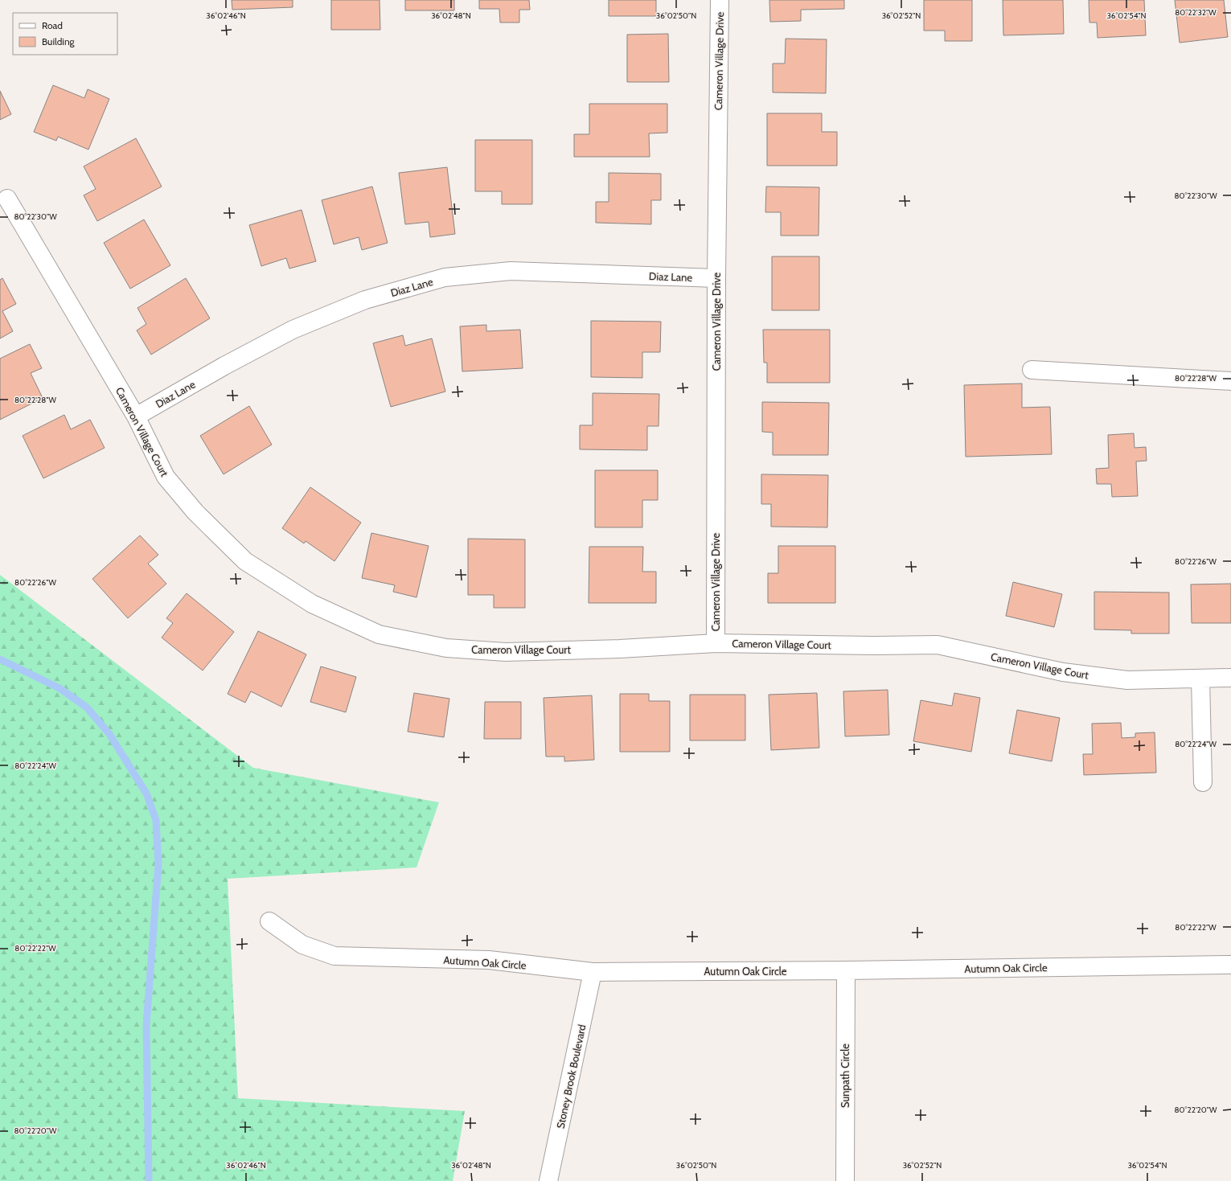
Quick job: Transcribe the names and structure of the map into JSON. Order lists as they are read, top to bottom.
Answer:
{
  "streets": {
    "street": [
      "Cameron Village Drive",
      "Diaz Lane",
      "Cameron Village Court",
      "Autumn Oak Circle",
      "Sunpath Circle",
      "Stoney Brook Boulevard"
    ]
  },
  "crossings": [
    ["Cameron Village Drive", "Diaz Lane"],
    ["Cameron Village Drive", "Cameron Village Court"],
    ["Diaz Lane", "Cameron Village Court"],
    ["Autumn Oak Circle", "Sunpath Circle"],
    ["Autumn Oak Circle", "Stoney Brook Boulevard"]
  ],
  "legend": ["Road", "Building"],
  "coordinates": [
    "80°22'32\"W",
    "36°02'46\"N",
    "36°02'48\"N",
    "36°02'50\"N",
    "36°02'52\"N",
    "36°02'54\"N",
    "80°22'30\"W",
    "80°22'28\"W",
    "80°22'26\"W",
    "80°22'24\"W",
    "80°22'22\"W",
    "80°22'20\"W"
  ]
}
